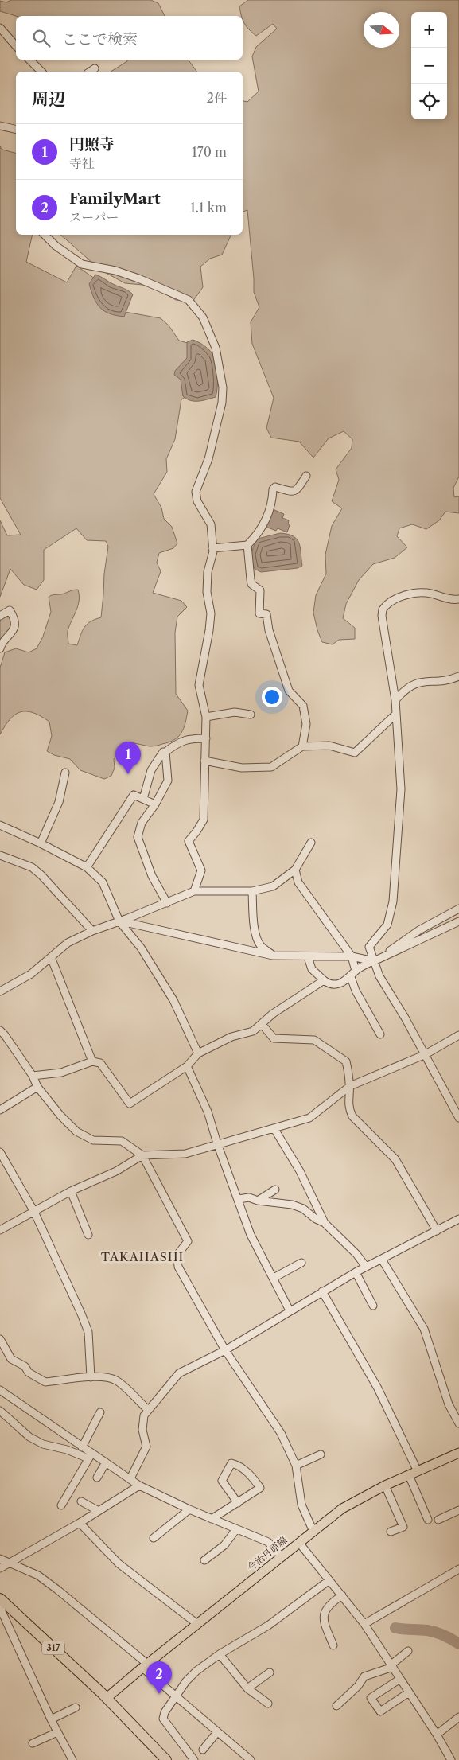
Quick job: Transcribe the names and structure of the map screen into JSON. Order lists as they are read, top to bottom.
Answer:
{
  "streets": {
    "highway": ["317"],
    "main road": ["今治丹原線"]
  },
  "crossings": [
    ["今治丹原線", "317"]
  ],
  "districts": ["TAKAHASHI"],
  "north": "right",
  "page": {
    "map_buttons": ["+", "−"],
    "search": "ここで検索",
    "heading": ["周辺", "2件"],
    "list": [
      {
        "mark": "1",
        "name": "円照寺",
        "note": "寺社",
        "value": "170 m"
      },
      {
        "mark": "2",
        "name": "FamilyMart",
        "note": "スーパー",
        "value": "1.1 km"
      }
    ],
    "pins": ["1", "2"]
  }
}
